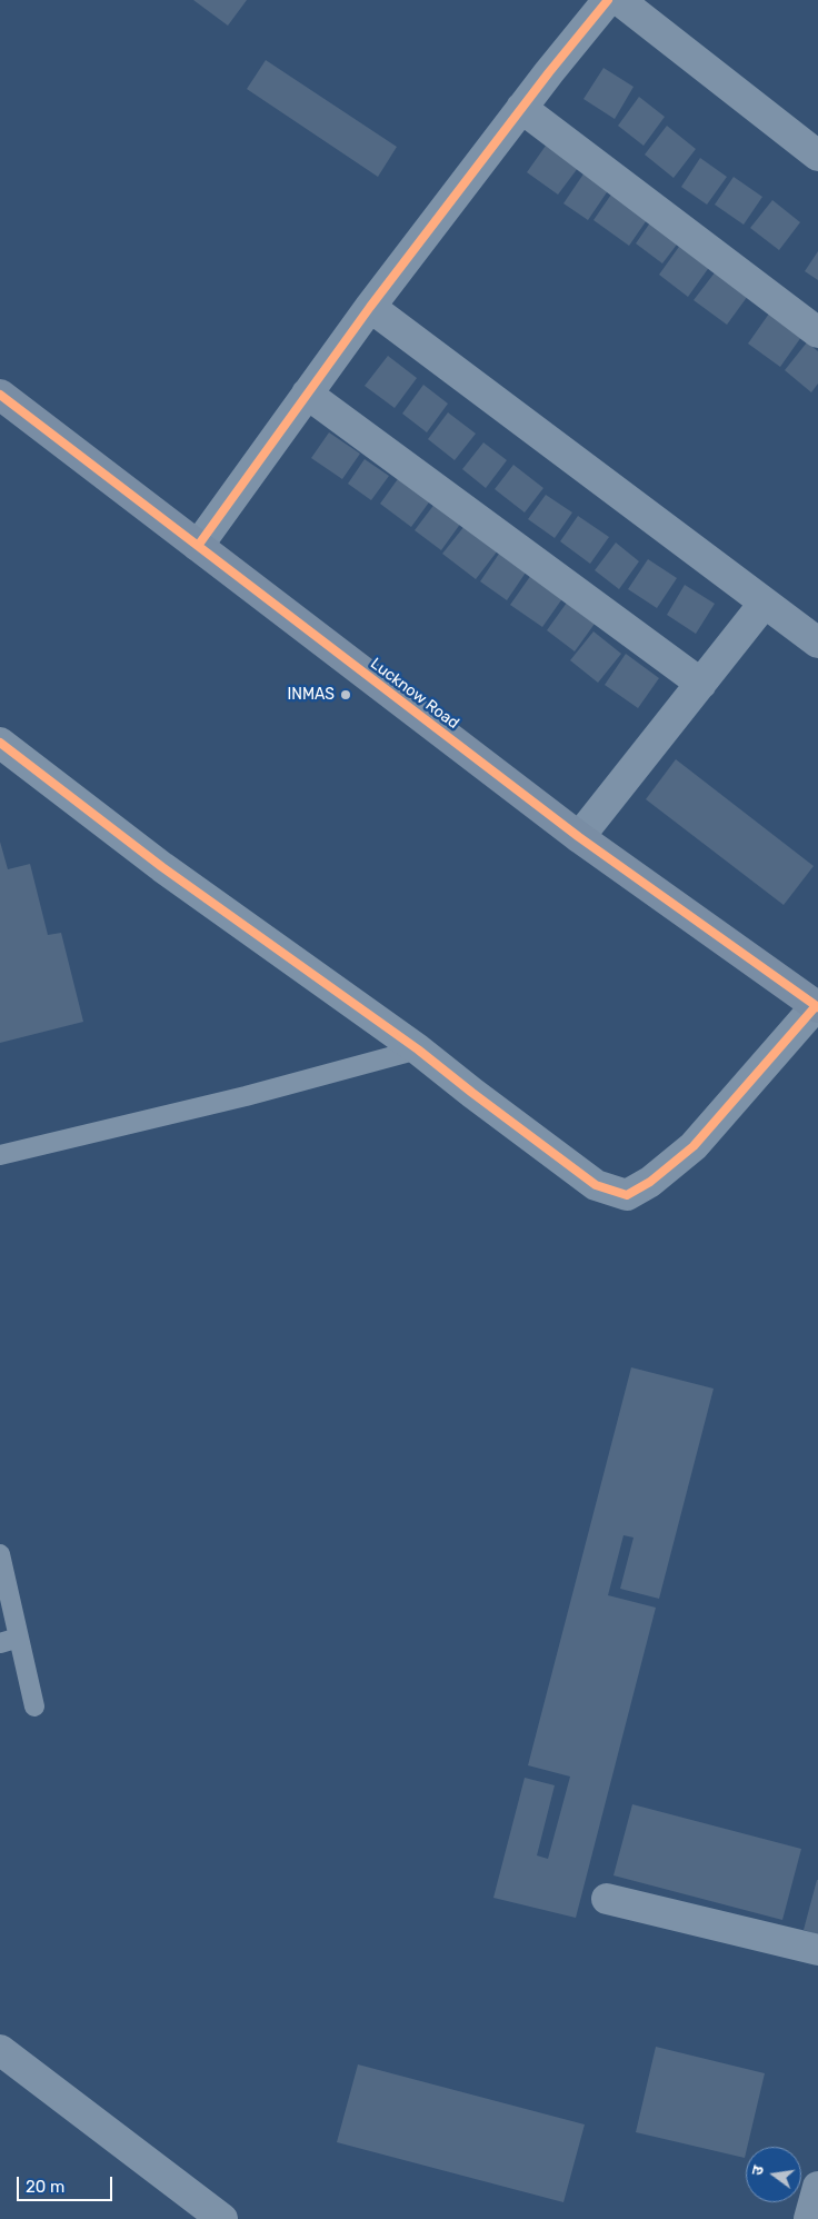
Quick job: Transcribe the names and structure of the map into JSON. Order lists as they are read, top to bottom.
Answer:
{
  "streets": {
    "street": ["Lucknow Road"]
  },
  "places": ["INMAS"],
  "scale_bar": "20 m",
  "north": "left"
}
